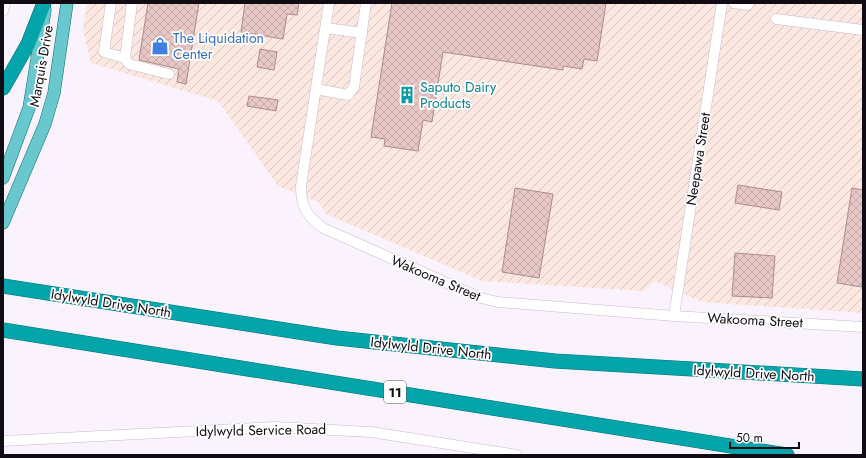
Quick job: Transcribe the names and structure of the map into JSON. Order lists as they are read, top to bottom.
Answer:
{
  "streets": {
    "highway": ["Idylwyld Drive North", "11"],
    "main road": ["Marquis Drive"],
    "street": ["Neepawa Street", "Wakooma Street", "Idylwyld Service Road"]
  },
  "crossings": [
    ["Neepawa Street", "Wakooma Street"]
  ],
  "places": {
    "shop": ["The Liquidation Center"],
    "building": ["Saputo Dairy Products"]
  },
  "scale_bar": "50 m"
}
